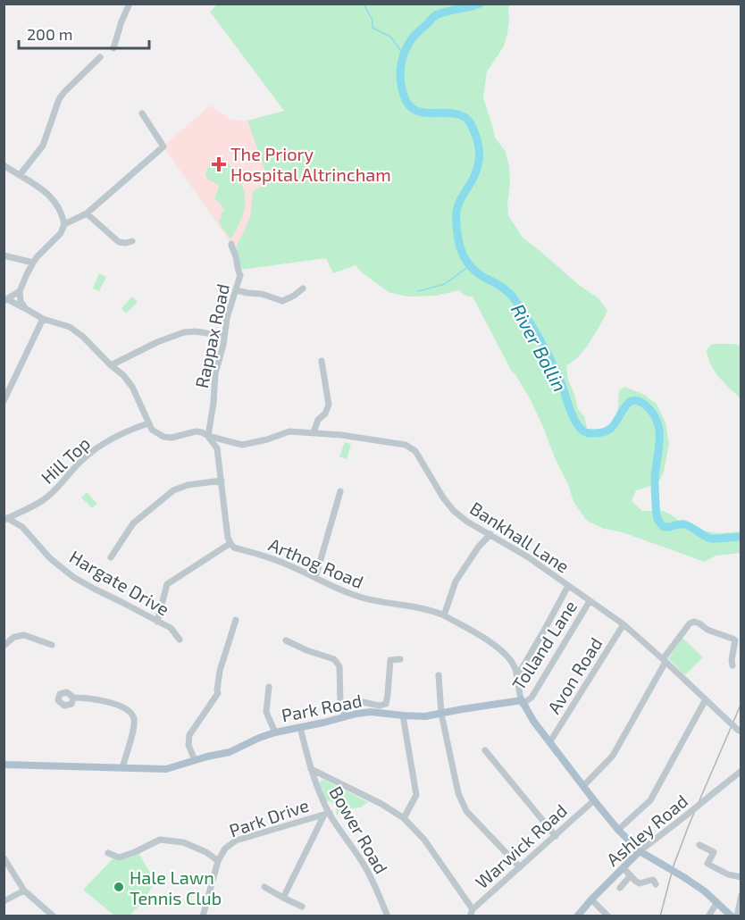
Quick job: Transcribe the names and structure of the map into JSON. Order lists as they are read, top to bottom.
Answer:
{
  "streets": {
    "main road": ["Park Road", "Ashley Road"],
    "street": [
      "Rappax Road",
      "Hill Top",
      "Bankhall Lane",
      "Arthog Road",
      "Hargate Drive",
      "Tolland Lane",
      "Avon Road",
      "Park Drive",
      "Bower Road",
      "Warwick Road"
    ]
  },
  "crossings": [
    ["Rappax Road", "Bankhall Lane"],
    ["Hill Top", "Bankhall Lane"],
    ["Hill Top", "Hargate Drive"],
    ["Bankhall Lane", "Tolland Lane"],
    ["Bankhall Lane", "Avon Road"],
    ["Arthog Road", "Tolland Lane"],
    ["Arthog Road", "Park Road"],
    ["Tolland Lane", "Park Road"],
    ["Park Road", "Bower Road"],
    ["Park Drive", "Bower Road"]
  ],
  "water": ["River Bollin"],
  "places": {
    "health": ["The Priory Hospital Altrincham"],
    "other": ["Hale Lawn Tennis Club"]
  },
  "scale_bar": "200 m"
}
